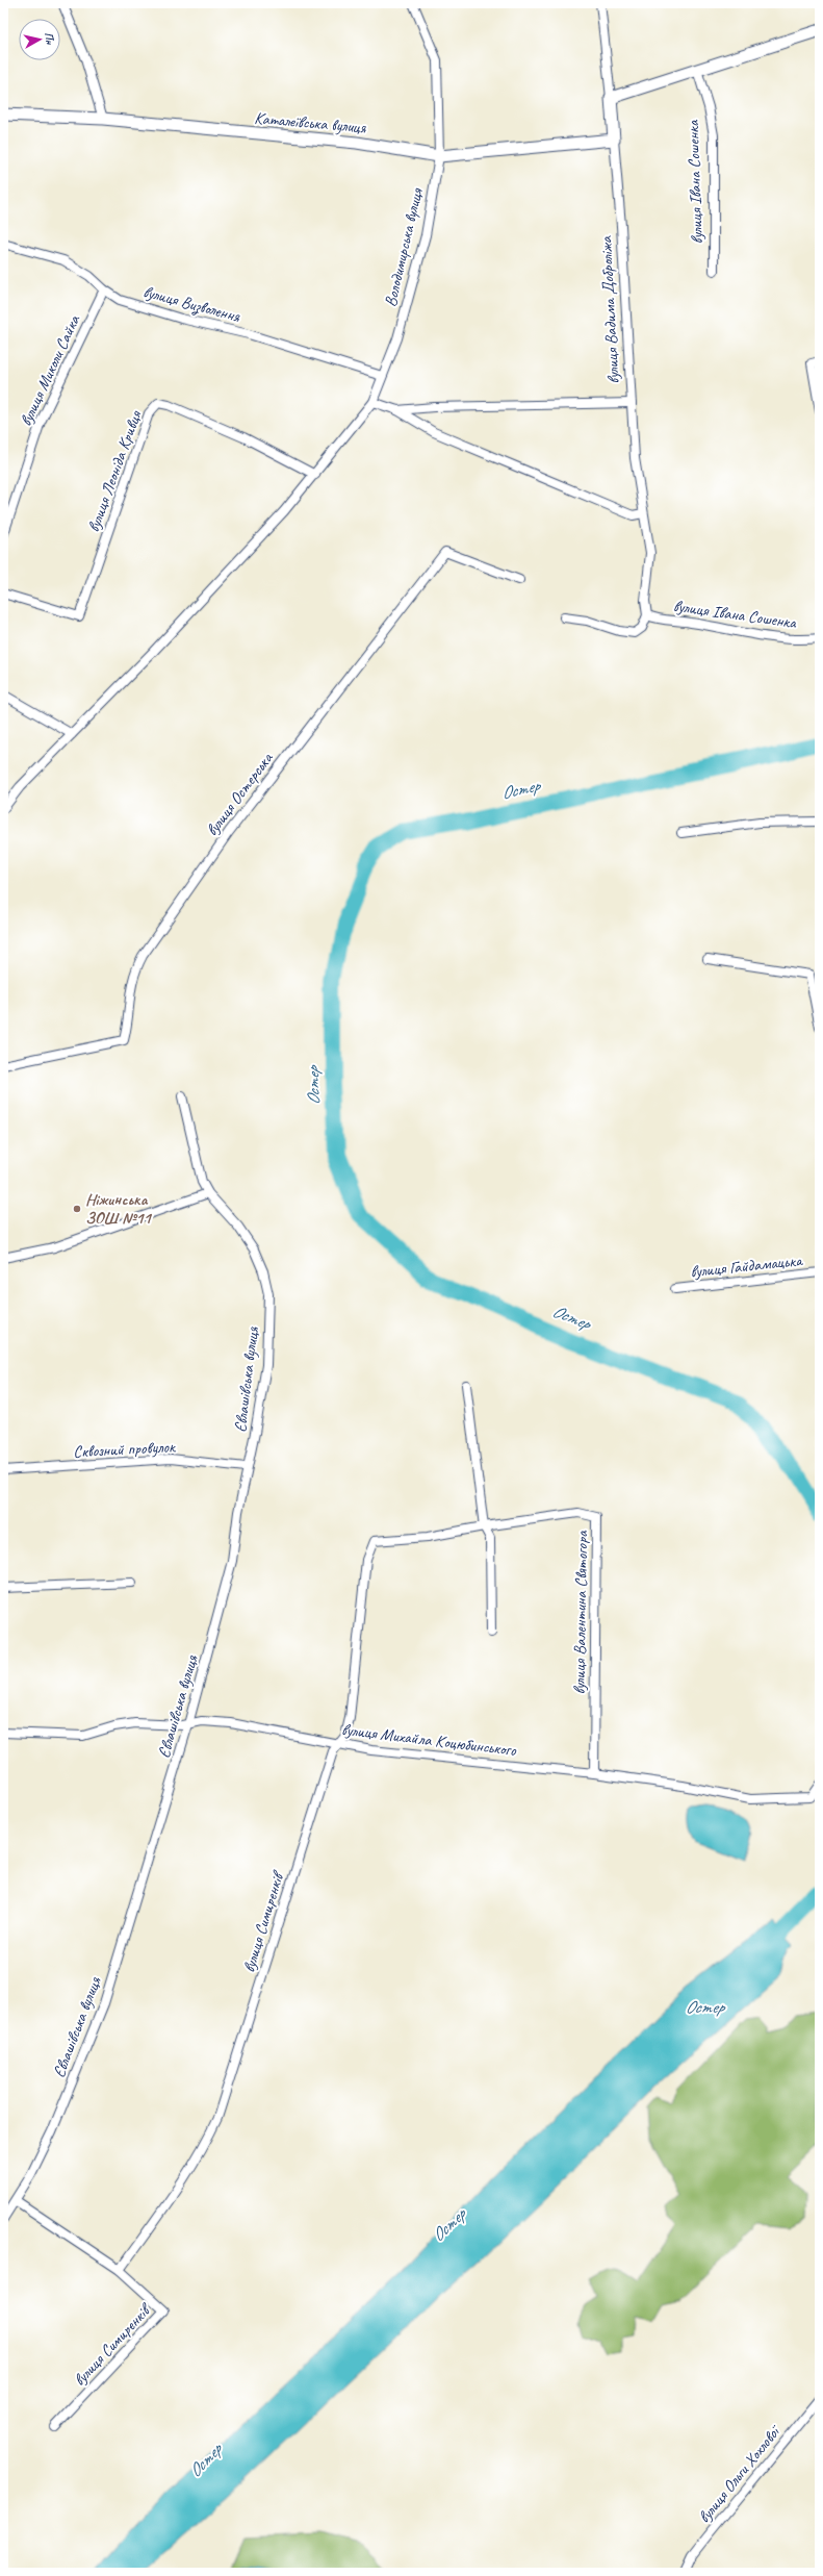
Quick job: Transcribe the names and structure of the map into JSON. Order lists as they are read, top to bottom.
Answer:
{
  "streets": {
    "street": [
      "Каталеївська вулиця",
      "вулиця Івана Сошенка",
      "Володимирська вулиця",
      "вулиця Визволення",
      "вулиця Вадима Доброліжа",
      "вулиця Миколи Сайка",
      "вулиця Леоніда Кривця",
      "вулиця Остерська",
      "вулиця Гайдамацька",
      "Євлашівська вулиця",
      "Сквозний провулок",
      "вулиця Валентина Святогора",
      "вулиця Михайла Коцюбинського",
      "вулиця Симиренків",
      "вулиця Ольги Хохлової"
    ]
  },
  "crossings": [
    ["Каталеївська вулиця", "Володимирська вулиця"],
    ["Каталеївська вулиця", "вулиця Вадима Доброліжа"],
    ["вулиця Івана Сошенка", "вулиця Вадима Доброліжа"],
    ["Володимирська вулиця", "вулиця Визволення"],
    ["Володимирська вулиця", "вулиця Леоніда Кривця"],
    ["вулиця Визволення", "вулиця Миколи Сайка"],
    ["Євлашівська вулиця", "Сквозний провулок"],
    ["Євлашівська вулиця", "вулиця Михайла Коцюбинського"],
    ["Євлашівська вулиця", "вулиця Симиренків"],
    ["вулиця Валентина Святогора", "вулиця Михайла Коцюбинського"],
    ["вулиця Валентина Святогора", "вулиця Симиренків"],
    ["вулиця Михайла Коцюбинського", "вулиця Симиренків"]
  ],
  "water": ["Остер"],
  "places": ["Ніжинська ЗОШ №11"],
  "north": "right"
}
